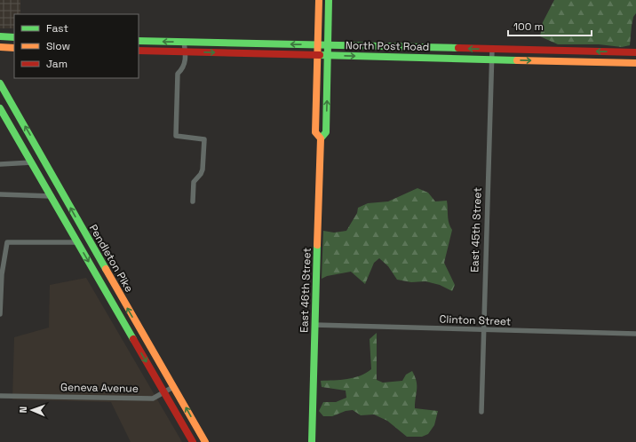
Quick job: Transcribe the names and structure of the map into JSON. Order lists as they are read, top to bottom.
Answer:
{
  "streets": {
    "main road": ["North Post Road", "Pendleton Pike", "East 46th Street"],
    "street": ["East 45th Street", "Clinton Street", "Geneva Avenue"]
  },
  "crossings": [
    ["North Post Road", "East 45th Street"],
    ["North Post Road", "East 46th Street"],
    ["East 45th Street", "Clinton Street"],
    ["Pendleton Pike", "Geneva Avenue"],
    ["East 46th Street", "Clinton Street"]
  ],
  "legend": ["Fast", "Slow", "Jam"],
  "scale_bar": "100 m",
  "north": "left"
}
